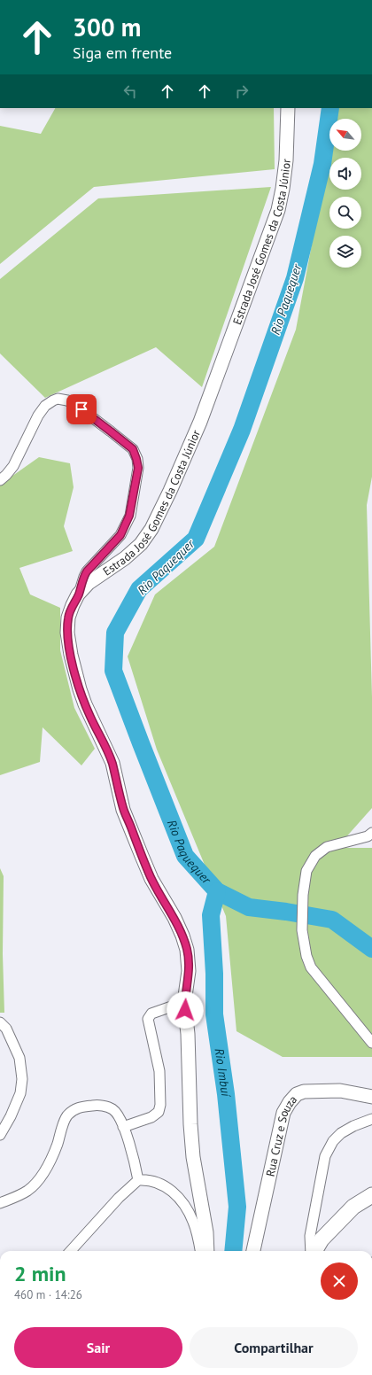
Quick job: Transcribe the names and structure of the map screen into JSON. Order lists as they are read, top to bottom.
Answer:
{
  "streets": {
    "street": ["Estrada José Gomes da Costa Júnior", "Rua Cruz e Souza"]
  },
  "water": ["Rio Paquequer", "Rio Imbuí"],
  "north": "top left",
  "page": {
    "turn": ["300 m", "Siga em frente"],
    "heading": ["2 min", "460 m · 14:26"],
    "buttons": ["Sair", "Compartilhar"]
  }
}
